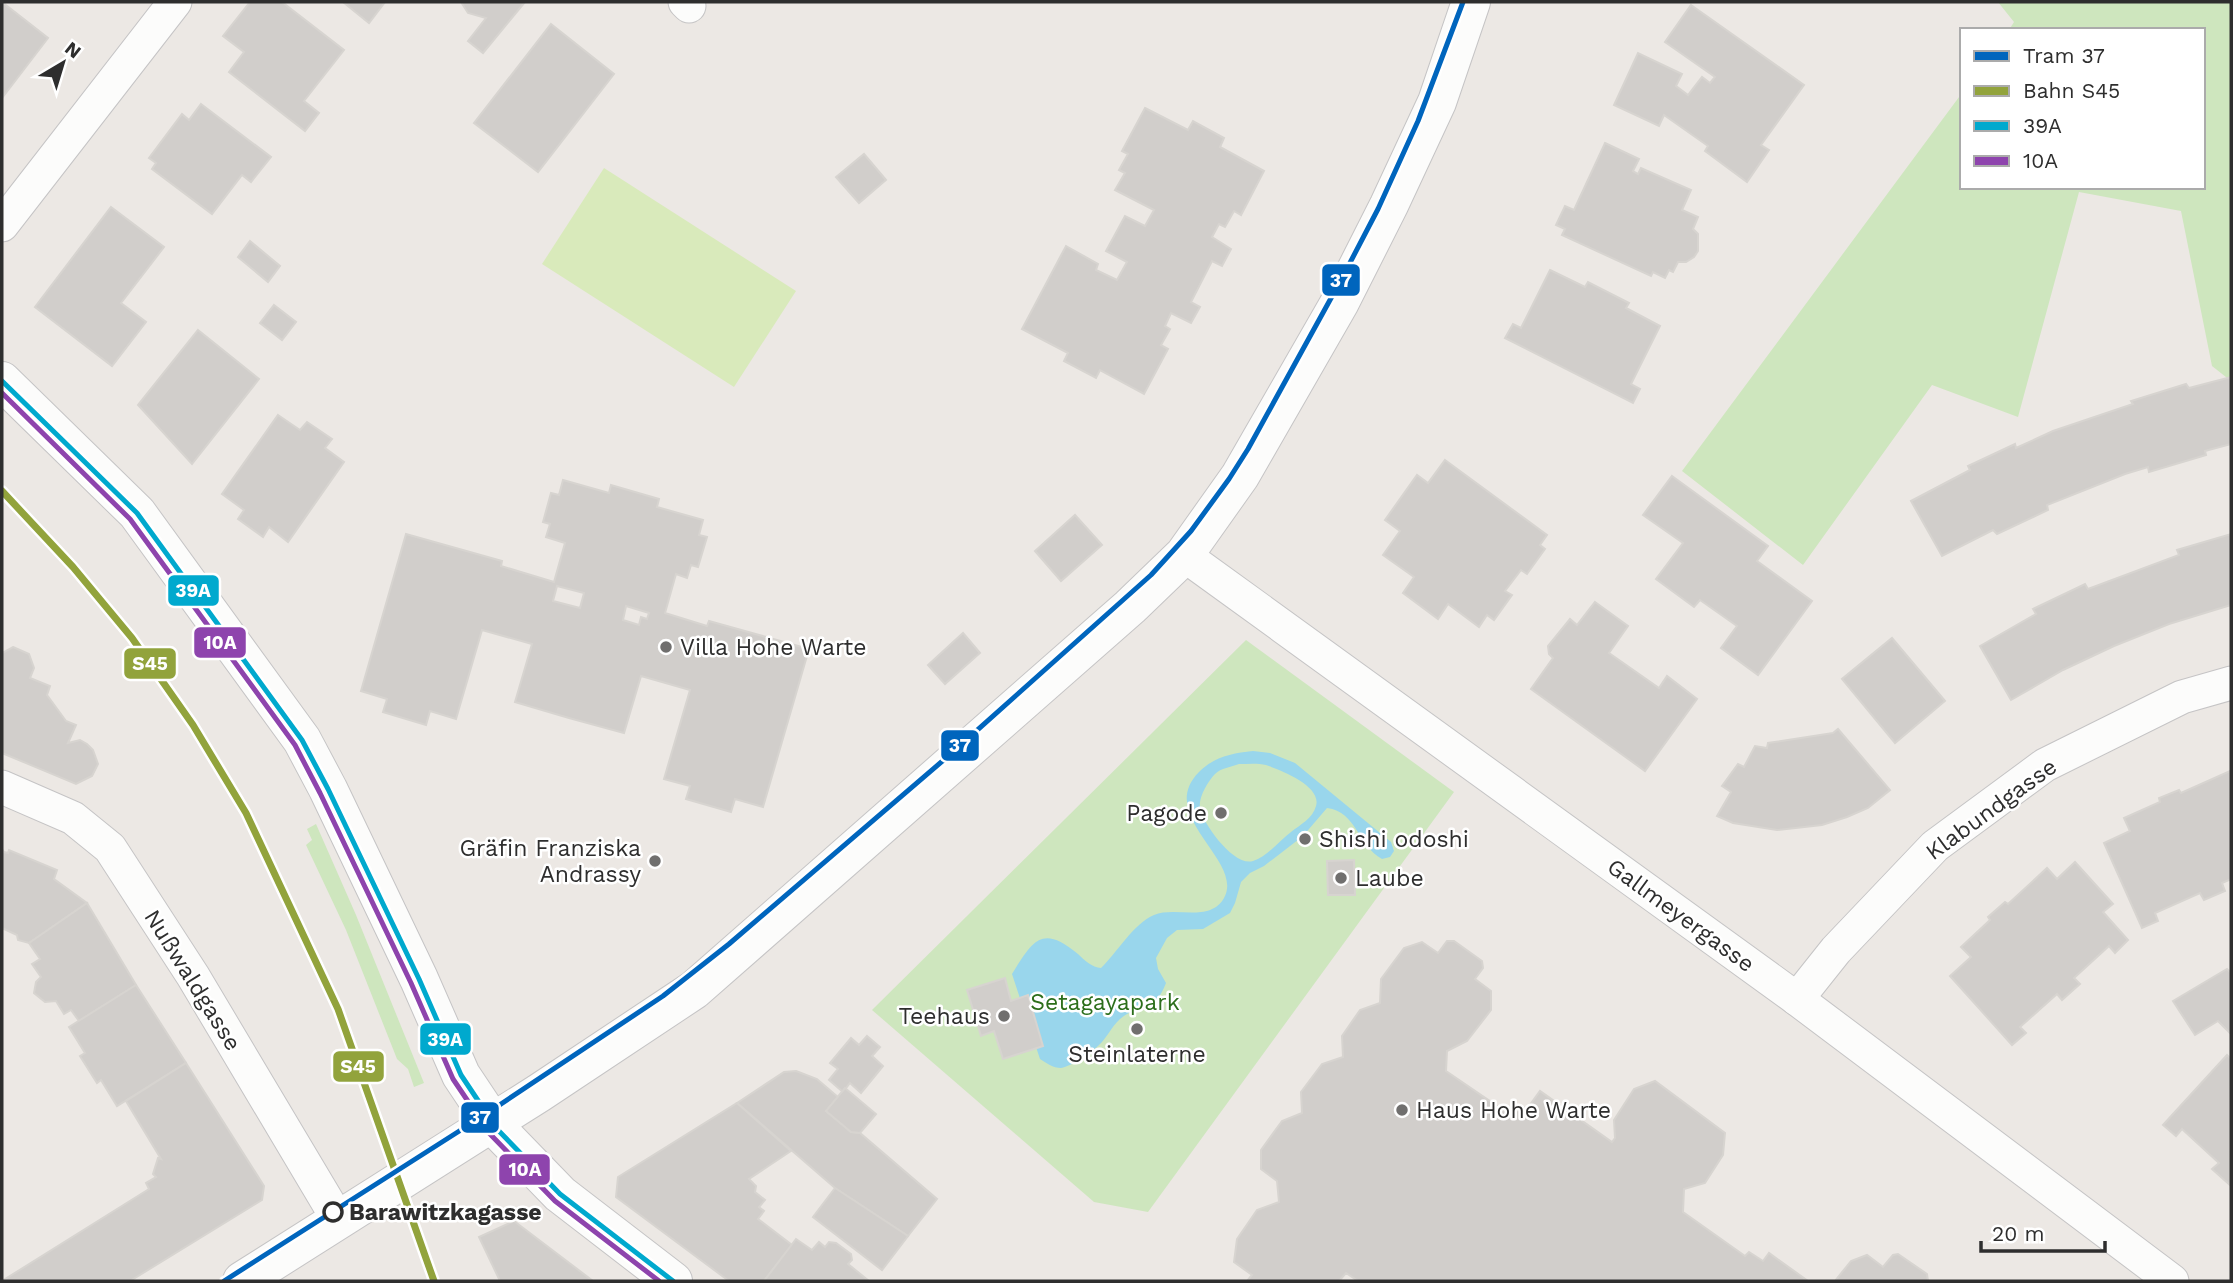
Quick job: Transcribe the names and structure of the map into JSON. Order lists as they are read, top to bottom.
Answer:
{
  "streets": {
    "street": ["Klabundgasse", "Gallmeyergasse", "Nußwaldgasse"]
  },
  "crossings": [
    ["Klabundgasse", "Gallmeyergasse"]
  ],
  "parks": ["Setagayapark"],
  "places": [
    "Villa Hohe Warte",
    "Pagode",
    "Shishi odoshi",
    "Gräfin Franziska Andrassy",
    "Laube",
    "Teehaus",
    "Steinlaterne",
    "Haus Hohe Warte",
    "Barawitzkagasse"
  ],
  "lines": [
    "tram line 37",
    "transit line 39A",
    "transit line 10A",
    "rail line S45"
  ],
  "legend": [
    "Tram 37",
    "Bahn S45",
    "39A",
    "10A"
  ],
  "scale_bar": "20 m",
  "north": "top right"
}
